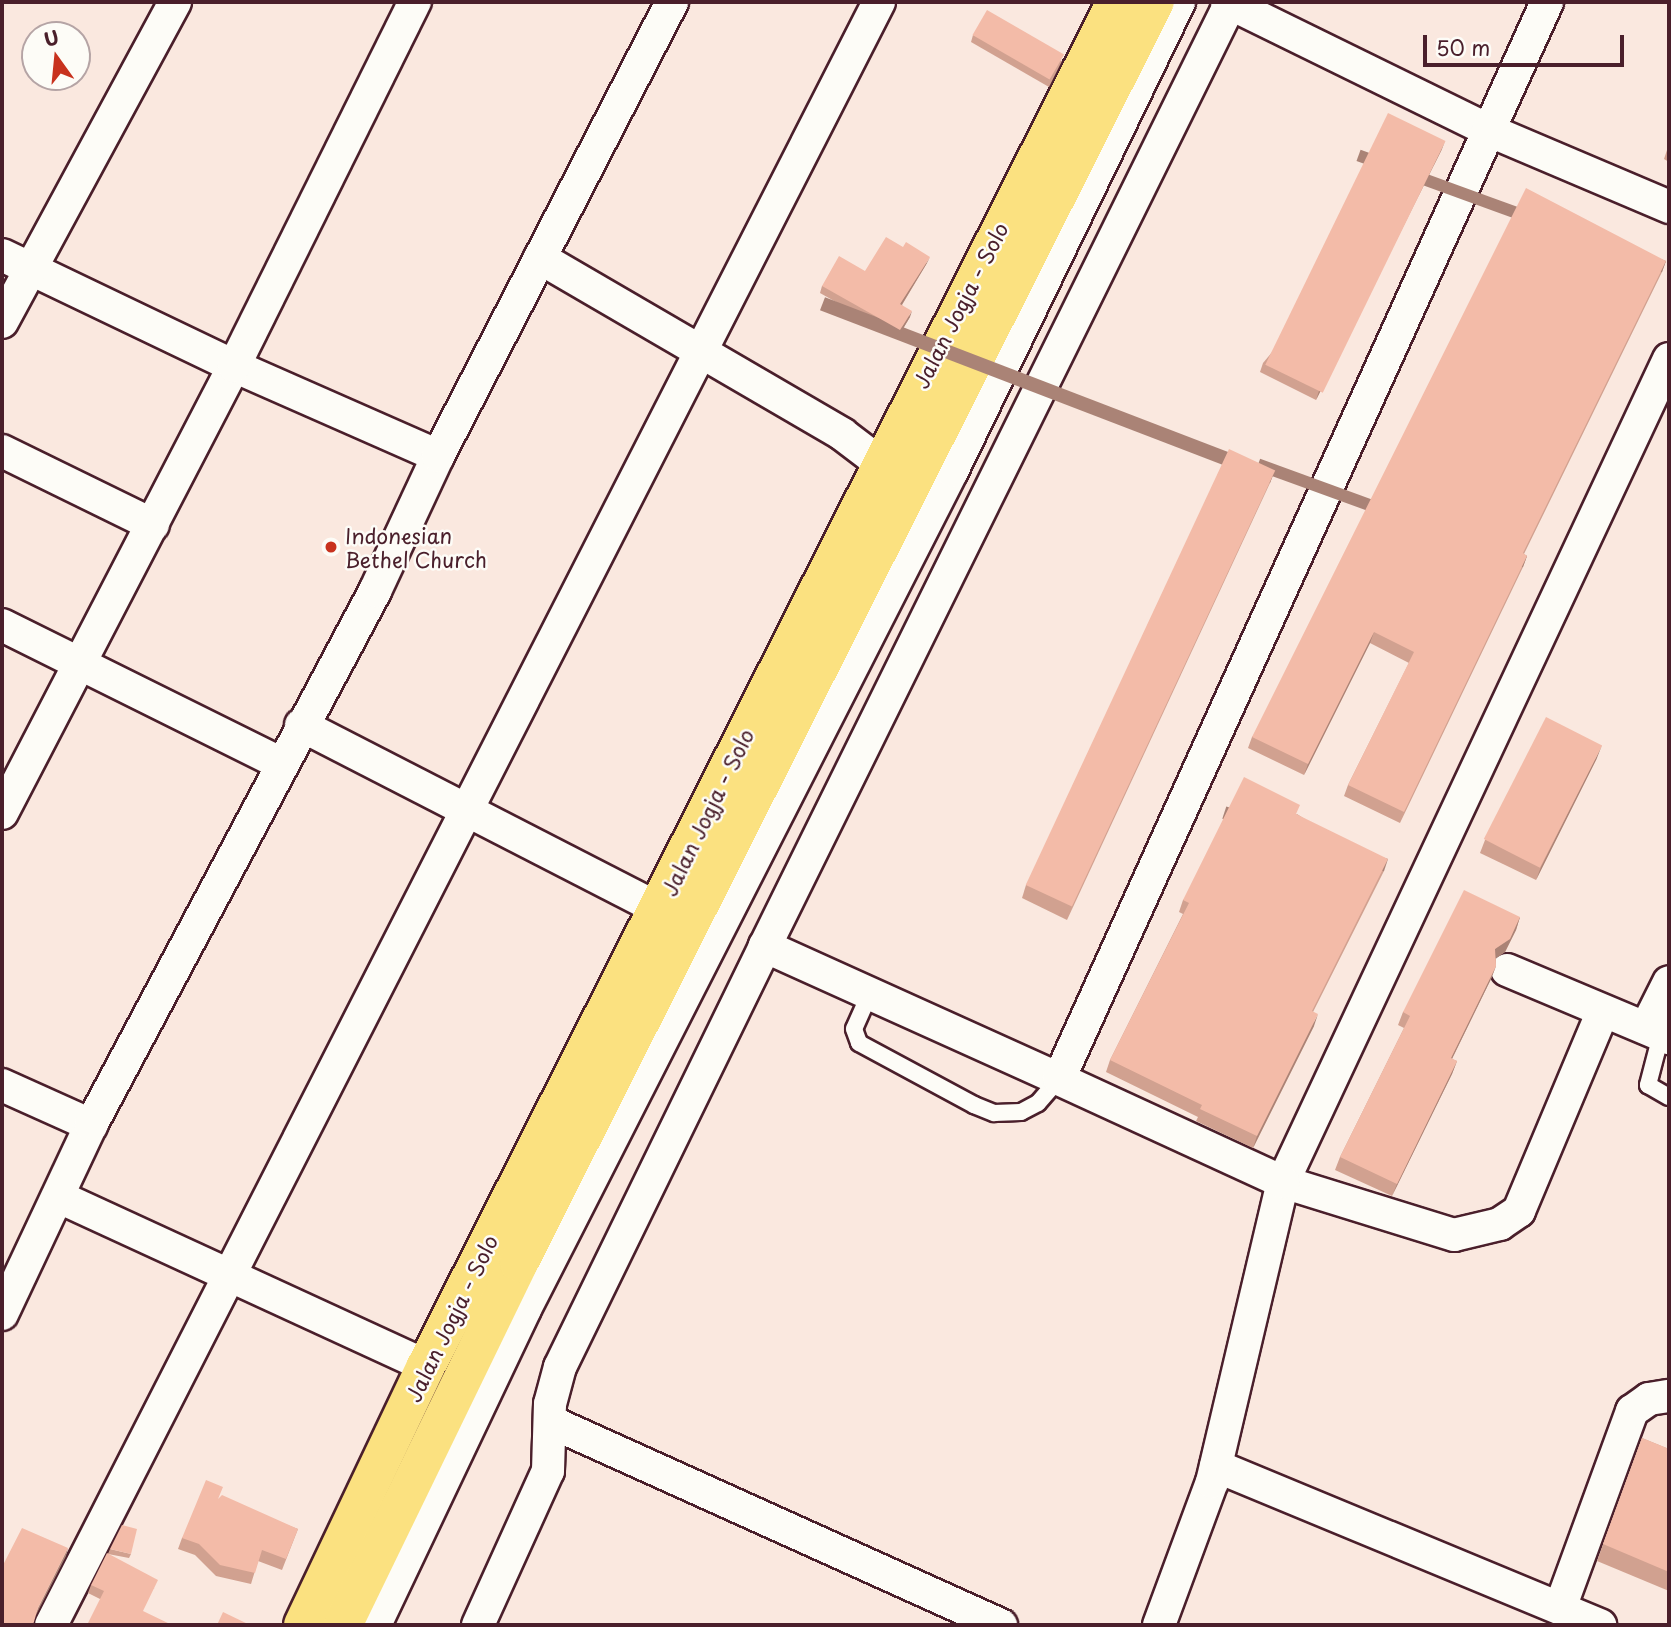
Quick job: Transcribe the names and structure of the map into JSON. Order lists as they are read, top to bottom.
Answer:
{
  "streets": {
    "highway": ["Jalan Jogja - Solo"]
  },
  "places": ["Indonesian Bethel Church"],
  "scale_bar": "50 m",
  "north": "top"
}
